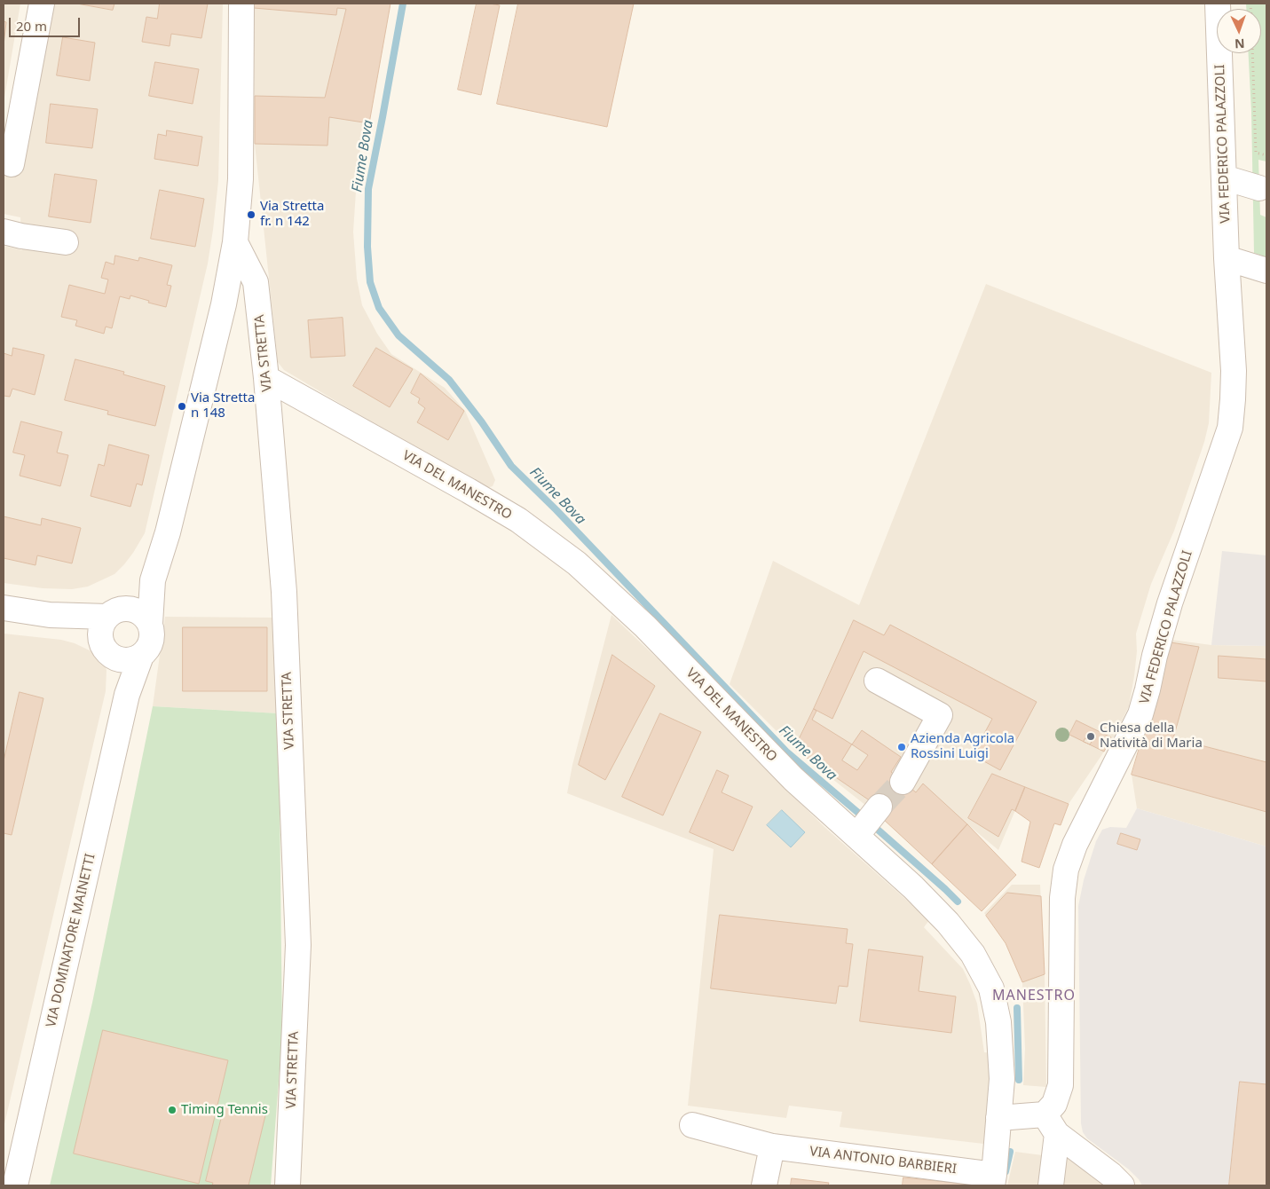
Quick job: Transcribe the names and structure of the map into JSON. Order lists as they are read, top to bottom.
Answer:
{
  "streets": {
    "street": [
      "VIA FEDERICO PALAZZOLI",
      "VIA STRETTA",
      "VIA DEL MANESTRO",
      "VIA DOMINATORE MAINETTI",
      "VIA ANTONIO BARBIERI"
    ]
  },
  "crossings": [
    ["VIA STRETTA", "VIA DEL MANESTRO"],
    ["VIA DEL MANESTRO", "VIA ANTONIO BARBIERI"]
  ],
  "districts": ["MANESTRO"],
  "water": ["Fiume Bova"],
  "places": [
    "Via Stretta fr. n 142",
    "Via Stretta n 148",
    "Chiesa della Natività di Maria",
    "Azienda Agricola Rossini Luigi",
    "Timing Tennis"
  ],
  "scale_bar": "20 m",
  "north": "bottom"
}
